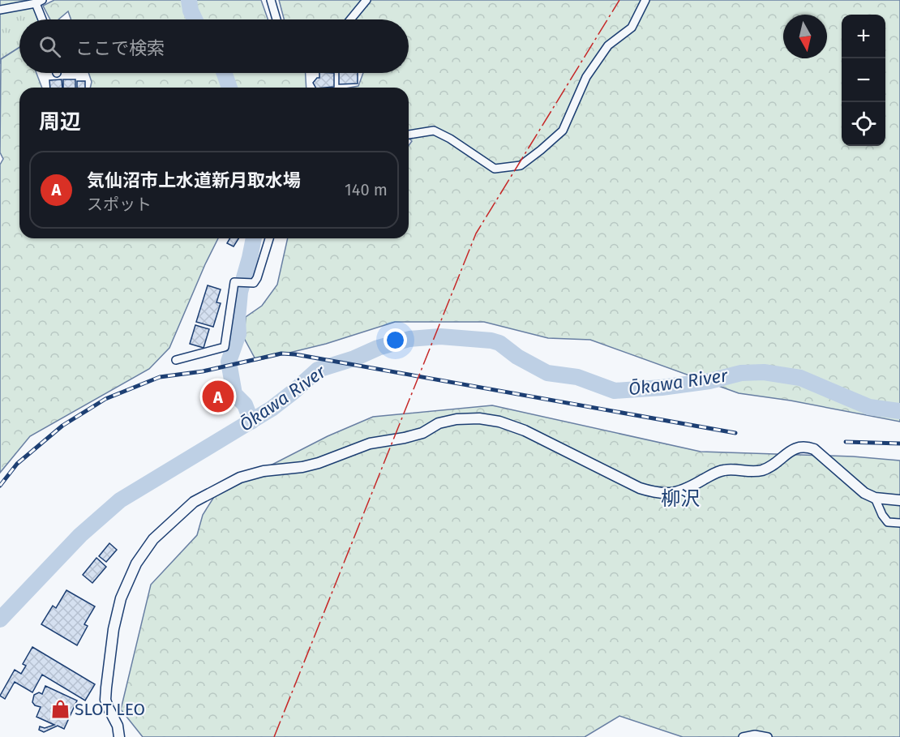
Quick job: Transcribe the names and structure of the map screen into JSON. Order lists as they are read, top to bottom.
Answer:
{
  "districts": ["柳沢"],
  "water": ["Ōkawa River"],
  "places": {
    "shop": ["SLOT LEO"]
  },
  "north": "bottom",
  "page": {
    "map_buttons": ["+", "−"],
    "search": "ここで検索",
    "heading": "周辺",
    "list": [
      {
        "mark": "A",
        "name": "気仙沼市上水道新月取水場",
        "note": "スポット",
        "value": "140 m"
      }
    ],
    "pins": "A"
  }
}
